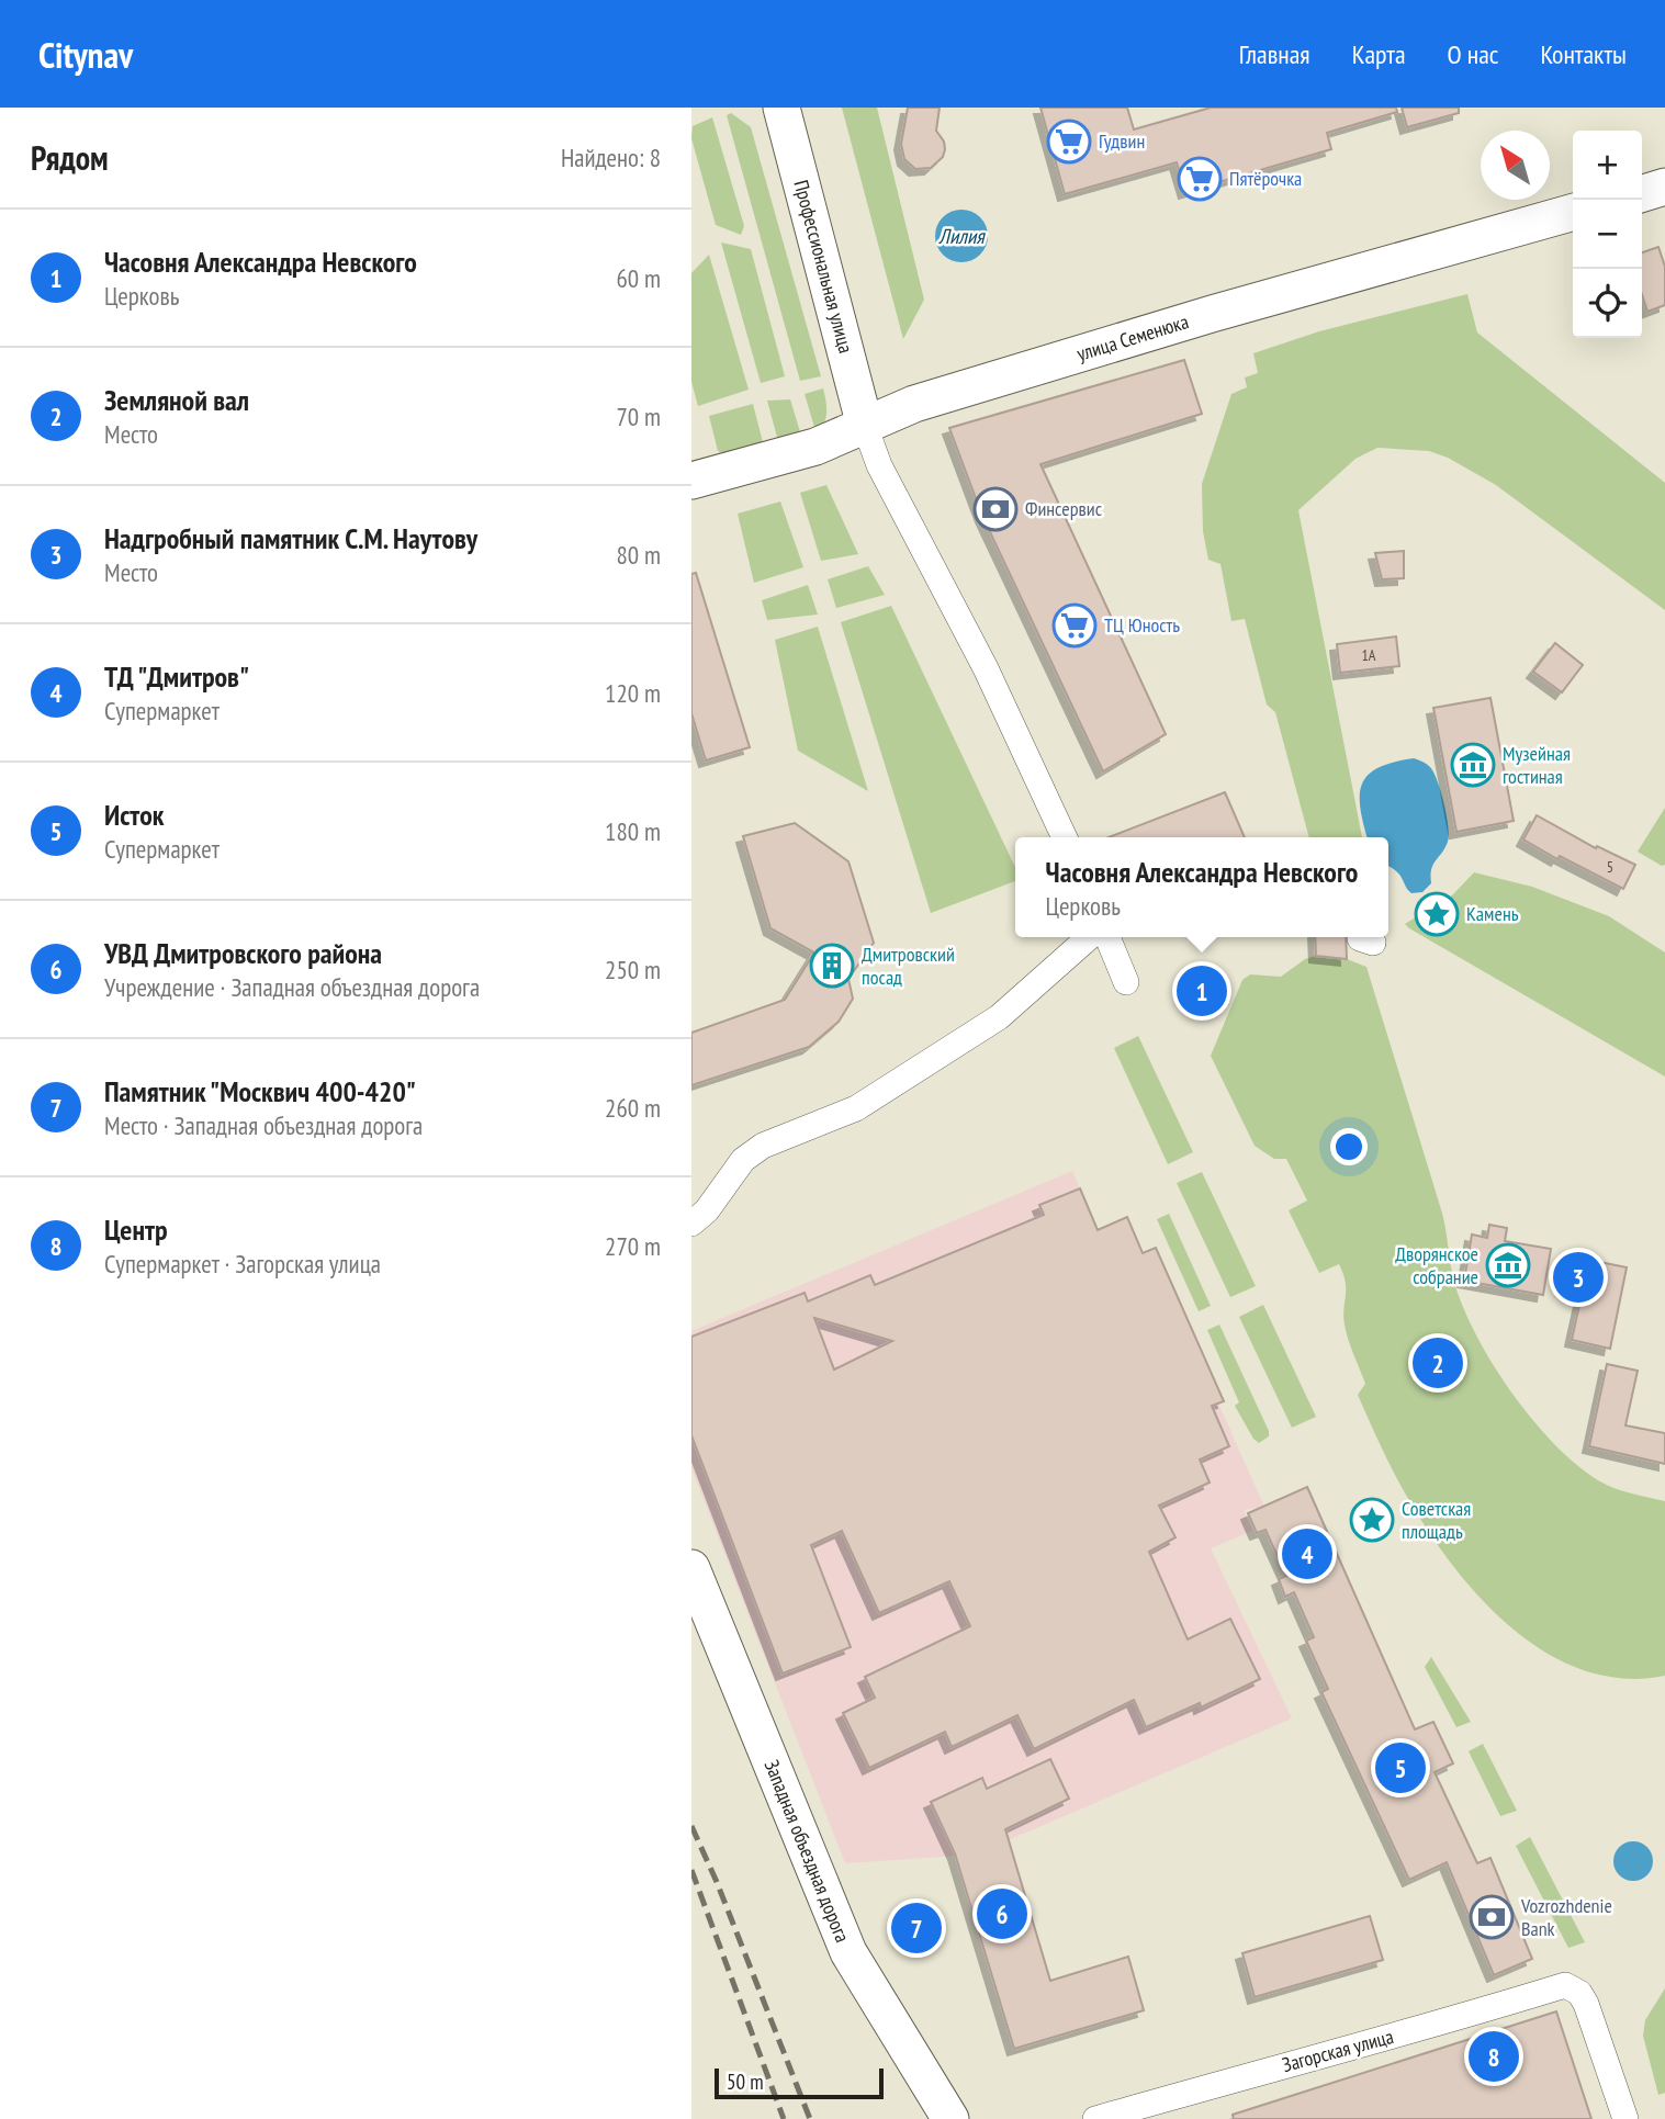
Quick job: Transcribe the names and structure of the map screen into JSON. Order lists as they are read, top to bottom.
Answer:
{
  "streets": {
    "main road": ["Профессиональная улица", "улица Семенюка", "Западная объездная дорога"],
    "street": ["Загорская улица"]
  },
  "crossings": [
    ["Профессиональная улица", "улица Семенюка"]
  ],
  "water": ["Лилия"],
  "places": {
    "supermarket": ["Гудвин", "Пятёрочка", "ТЦ Юность"],
    "bank": ["Финсервис", "Vozrozhdenie Bank"],
    "museum": ["Музейная гостиная", "Дворянское собрание"],
    "place": ["Камень", "Советская площадь"],
    "building": ["Дмитровский посад"]
  },
  "house_numbers": ["1А", "5"],
  "scale_bar": "50 m",
  "north": "top left",
  "page": {
    "header": "Citynav",
    "nav": [
      "Главная",
      "Карта",
      "О нас",
      "Контакты"
    ],
    "heading": ["Рядом", "Найдено: 8"],
    "map_buttons": ["+", "−"],
    "list": [
      {
        "mark": "1",
        "name": "Часовня Александра Невского",
        "note": "Церковь",
        "value": "60 m"
      },
      {
        "mark": "2",
        "name": "Земляной вал",
        "note": "Место",
        "value": "70 m"
      },
      {
        "mark": "3",
        "name": "Надгробный памятник С.М. Наутову",
        "note": "Место",
        "value": "80 m"
      },
      {
        "mark": "4",
        "name": "ТД \"Дмитров\"",
        "note": "Супермаркет",
        "value": "120 m"
      },
      {
        "mark": "5",
        "name": "Исток",
        "note": "Супермаркет",
        "value": "180 m"
      },
      {
        "mark": "6",
        "name": "УВД Дмитровского района",
        "note": "Учреждение · Западная объездная дорога",
        "value": "250 m"
      },
      {
        "mark": "7",
        "name": "Памятник \"Москвич 400-420\"",
        "note": "Место · Западная объездная дорога",
        "value": "260 m"
      },
      {
        "mark": "8",
        "name": "Центр",
        "note": "Супермаркет · Загорская улица",
        "value": "270 m"
      }
    ],
    "popup": ["Часовня Александра Невского", "Церковь"],
    "pins": [
      "1",
      "3",
      "2",
      "4",
      "5",
      "6",
      "7",
      "8"
    ],
    "scale": "50 m"
  }
}
